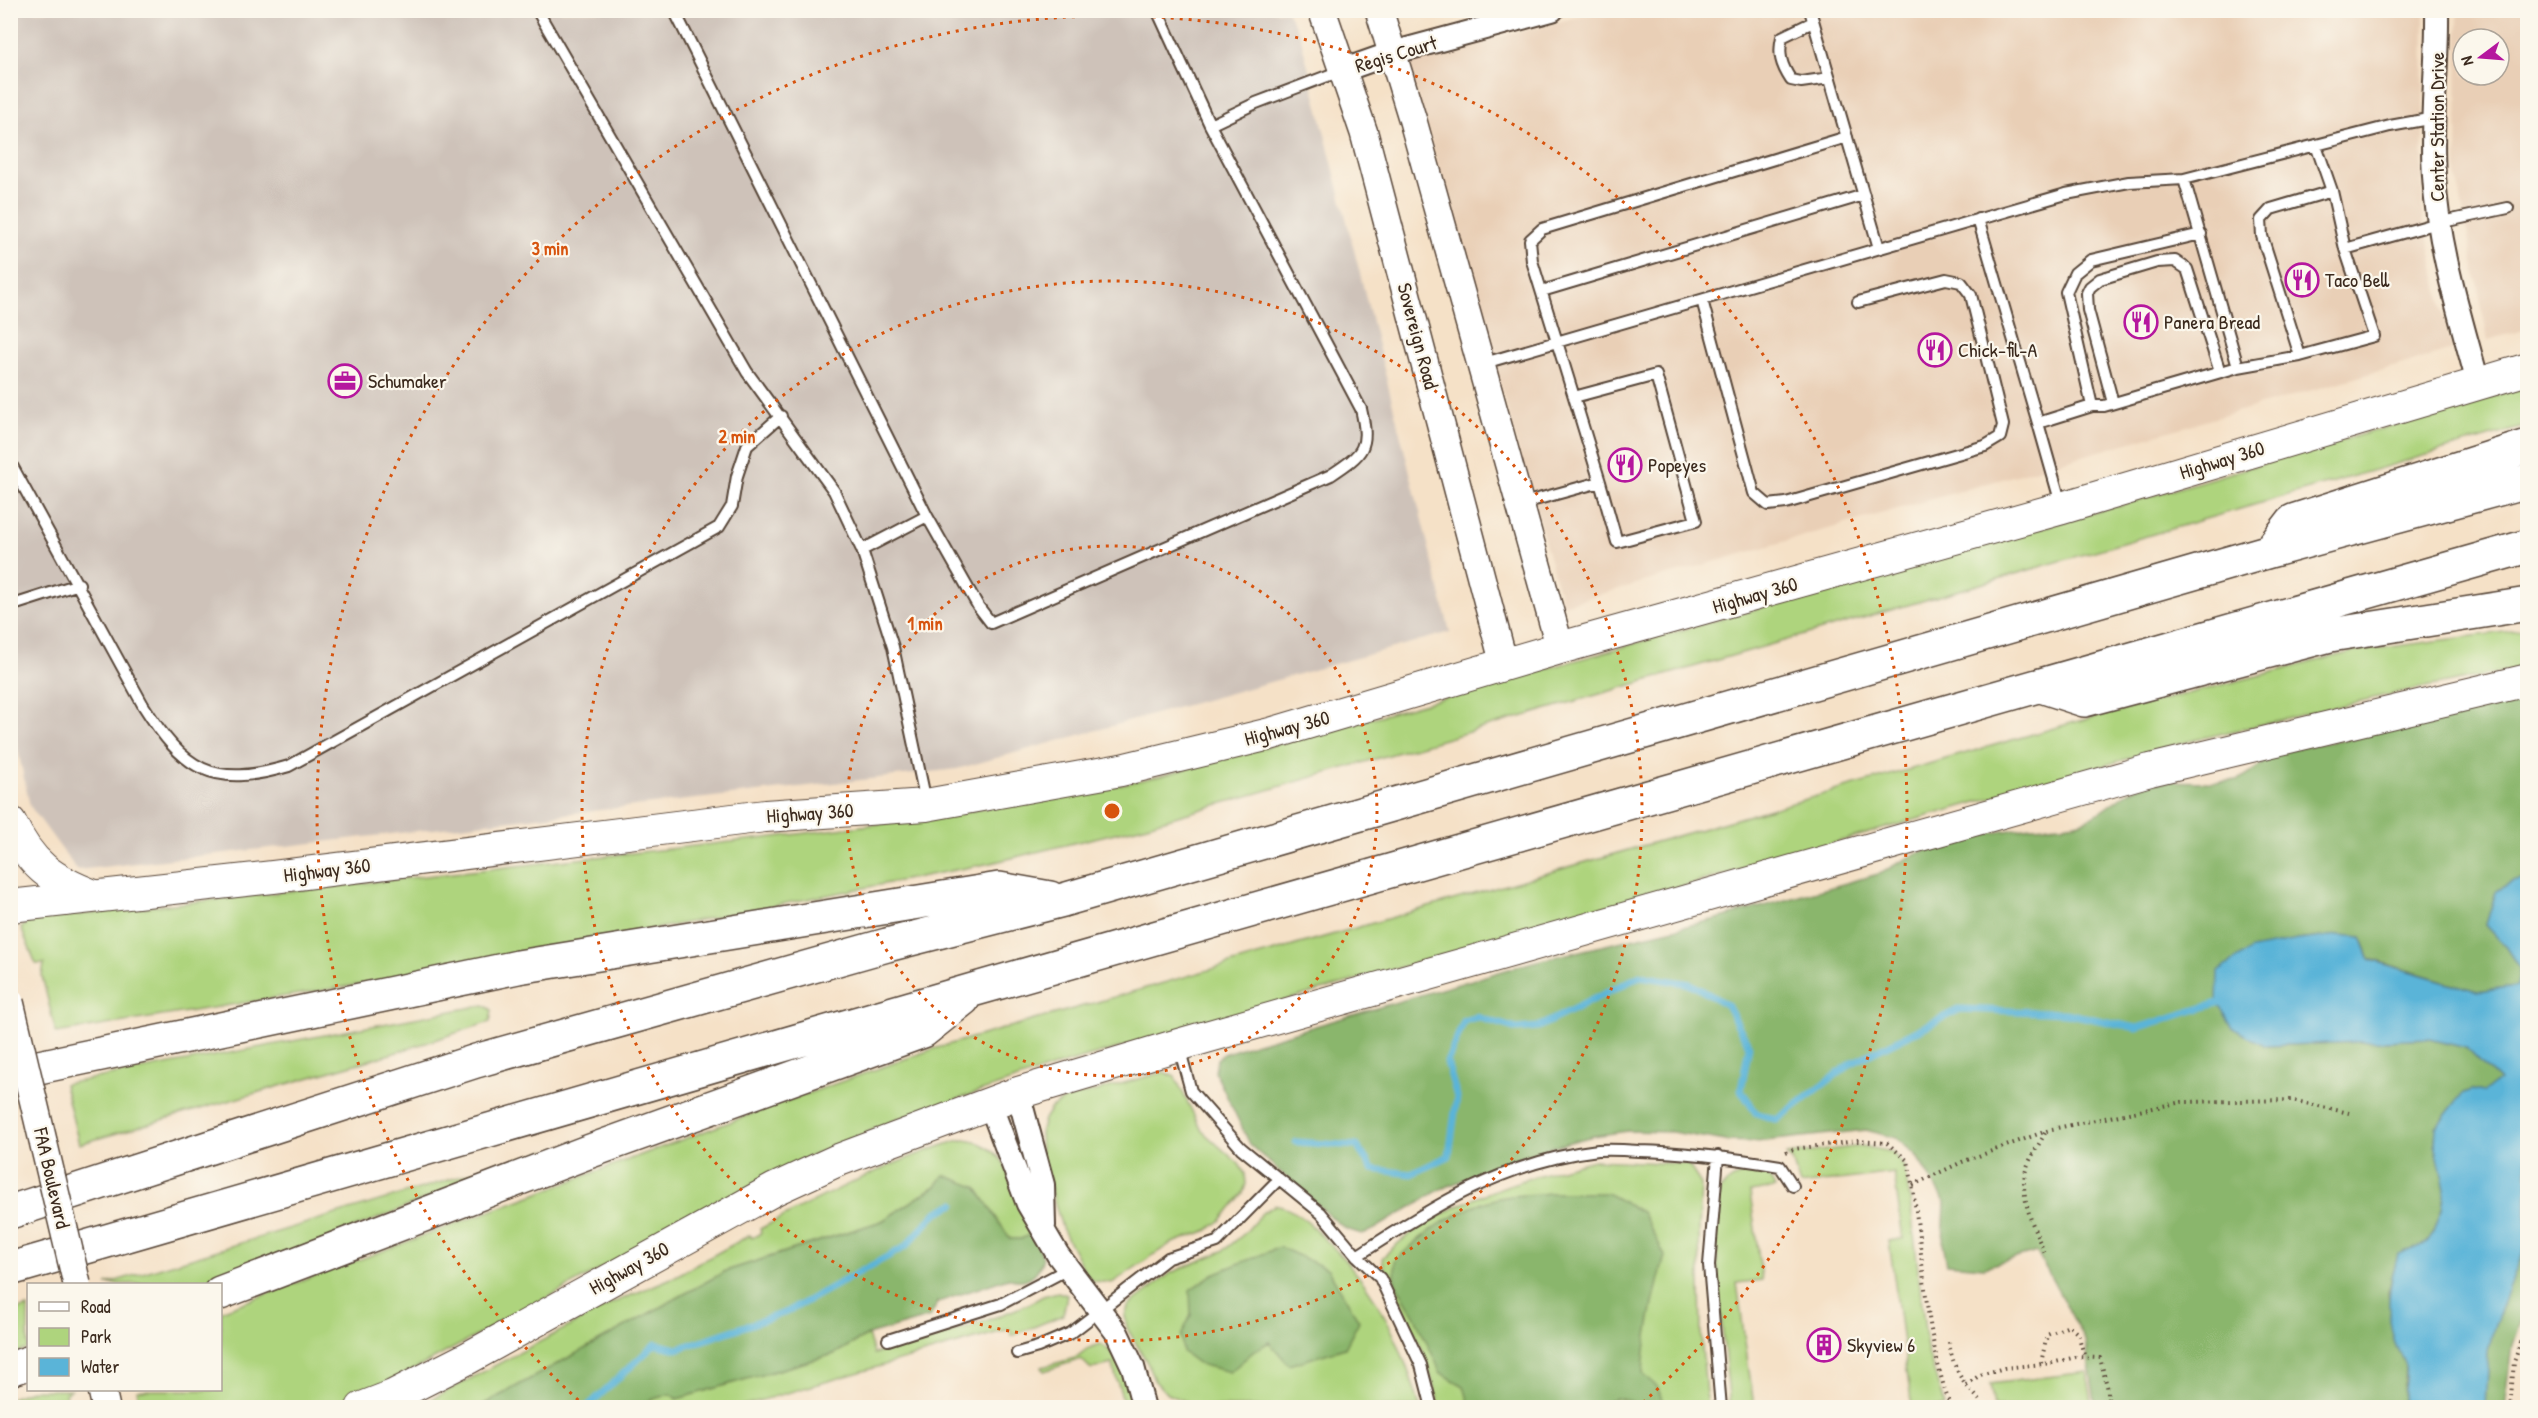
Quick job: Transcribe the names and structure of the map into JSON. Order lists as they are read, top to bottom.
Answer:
{
  "streets": {
    "main road": ["Highway 360"],
    "street": [
      "Regis Court",
      "Center Station Drive",
      "Sovereign Road",
      "FAA Boulevard"
    ]
  },
  "crossings": [
    ["Regis Court", "Sovereign Road"],
    ["Center Station Drive", "Highway 360"],
    ["Sovereign Road", "Highway 360"]
  ],
  "places": {
    "restaurant": [
      "Taco Bell",
      "Panera Bread",
      "Chick-fil-A",
      "Popeyes"
    ],
    "office": ["Schumaker"],
    "building": ["Skyview 6"]
  },
  "legend": ["Road", "Park", "Water"],
  "north": "left",
  "rings": ["3 min", "2 min", "1 min"]
}
